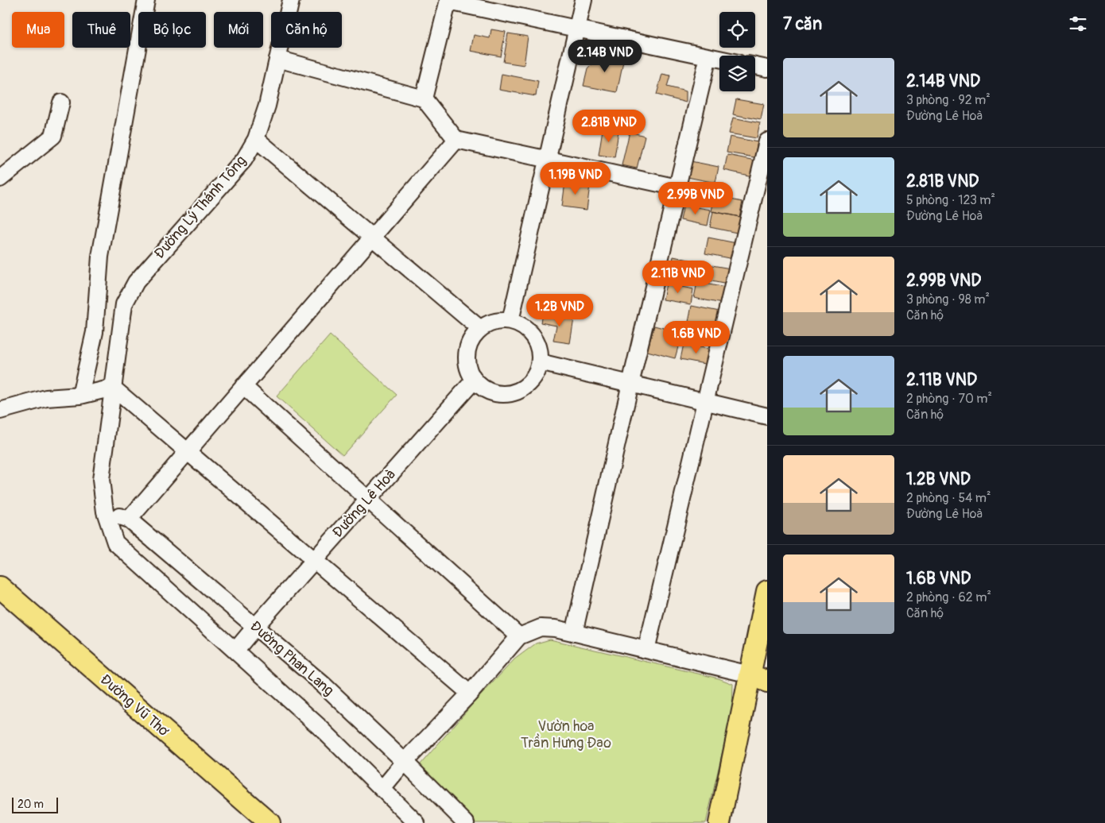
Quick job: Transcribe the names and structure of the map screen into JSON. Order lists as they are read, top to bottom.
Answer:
{
  "streets": {
    "main road": ["Đường Vũ Thơ"],
    "street": ["Đường Lý Thánh Tông", "Đường Lê Hoà", "Đường Phan Lang"]
  },
  "crossings": [
    ["Đường Lê Hoà", "Đường Phan Lang"]
  ],
  "parks": ["Vườn hoa Trần Hưng Đạo"],
  "scale_bar": "20 m",
  "page": {
    "heading": "7 căn",
    "chip": [
      "Mua",
      "Thuê",
      "Bộ lọc",
      "Mới",
      "Căn hộ"
    ],
    "price": [
      "2.14B VND",
      "2.81B VND",
      "1.19B VND",
      "2.99B VND",
      "2.11B VND",
      "1.2B VND",
      "1.6B VND"
    ],
    "list": [
      {
        "name": "2.14B VND",
        "note": "3 phòng · 92 m² · Đường Lê Hoà"
      },
      {
        "name": "2.81B VND",
        "note": "5 phòng · 123 m² · Đường Lê Hoà"
      },
      {
        "name": "2.99B VND",
        "note": "3 phòng · 98 m² · Căn hộ"
      },
      {
        "name": "2.11B VND",
        "note": "2 phòng · 70 m² · Căn hộ"
      },
      {
        "name": "1.2B VND",
        "note": "2 phòng · 54 m² · Đường Lê Hoà"
      },
      {
        "name": "1.6B VND",
        "note": "2 phòng · 62 m² · Căn hộ"
      }
    ],
    "scale": "20 m"
  }
}
